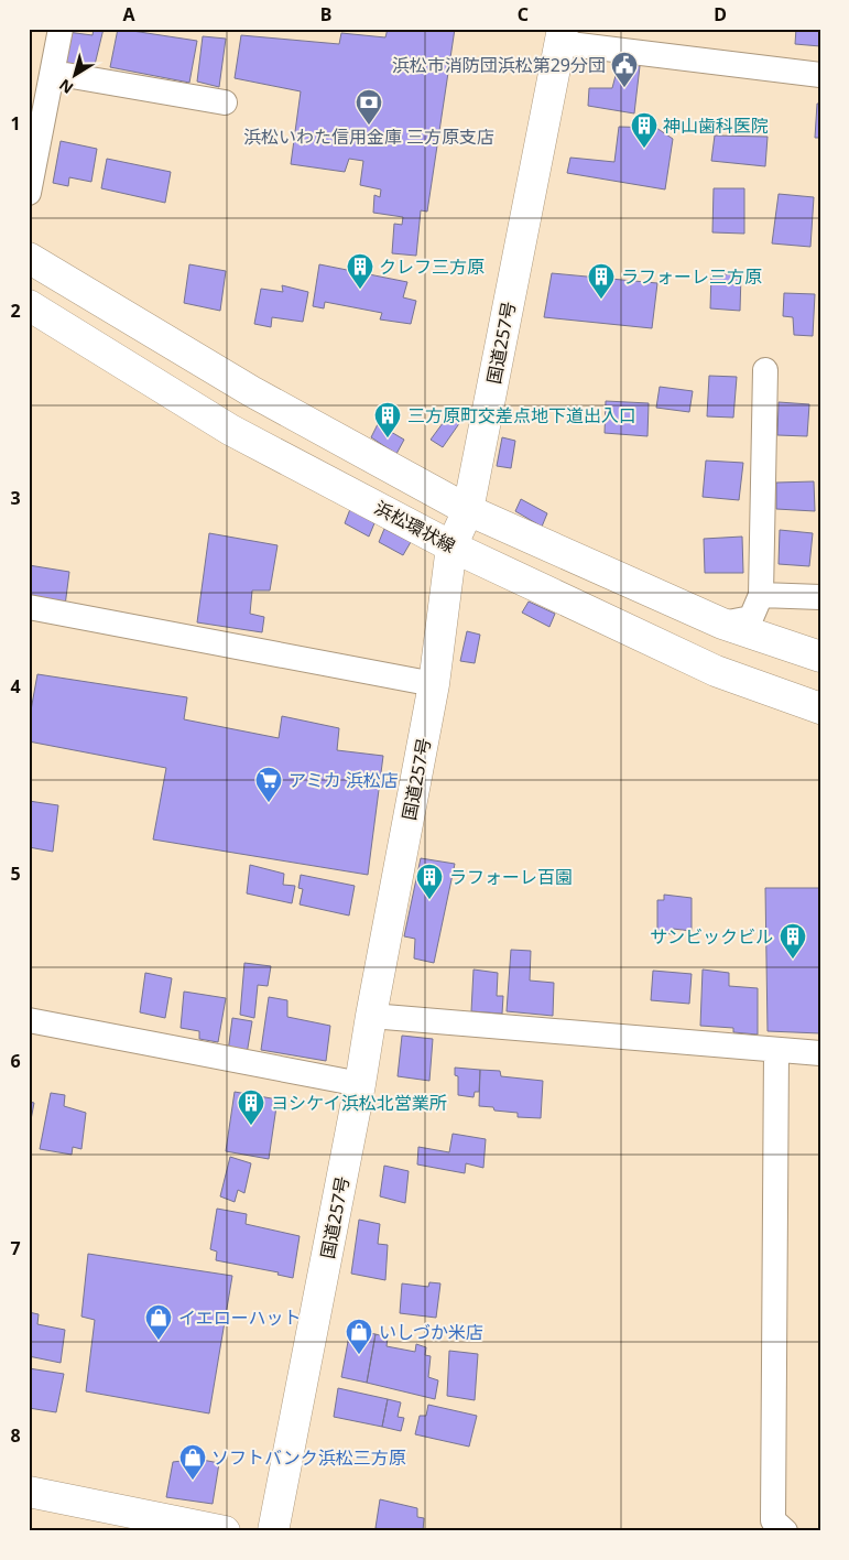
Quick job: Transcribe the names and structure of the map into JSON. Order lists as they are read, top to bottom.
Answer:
{
  "streets": {
    "main road": ["国道257号", "浜松環状線"]
  },
  "crossings": [
    ["国道257号", "浜松環状線"]
  ],
  "places": {
    "public building": ["浜松市消防団浜松第29分団"],
    "bank": ["浜松いわた信用金庫 三方原支店"],
    "building": [
      "神山歯科医院",
      "クレフ三方原",
      "ラフォーレ三方原",
      "三方原町交差点地下道出入口",
      "ラフォーレ百園",
      "サンビックビル",
      "ヨシケイ浜松北営業所"
    ],
    "supermarket": ["アミカ 浜松店"],
    "shop": ["イエローハット", "いしづか米店", "ソフトバンク浜松三方原"]
  },
  "north": "bottom left",
  "grid": {
    "columns": [
      "A",
      "B",
      "C",
      "D"
    ],
    "rows": [
      "1",
      "2",
      "3",
      "4",
      "5",
      "6",
      "7",
      "8"
    ]
  }
}
